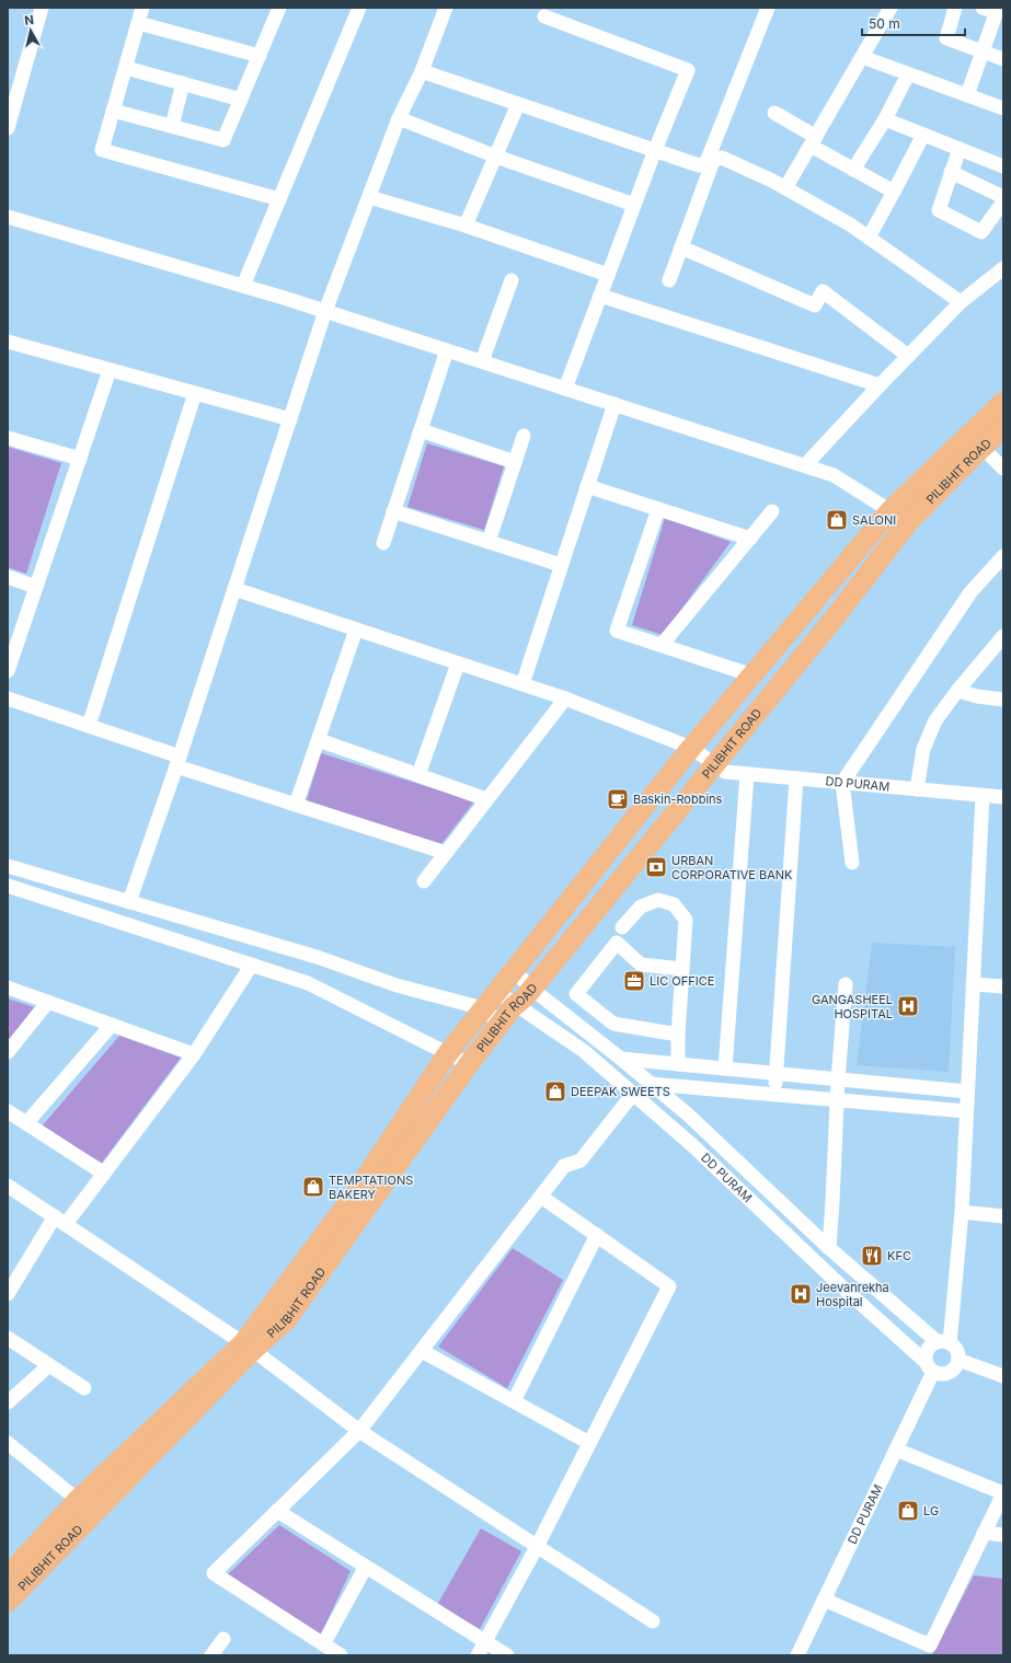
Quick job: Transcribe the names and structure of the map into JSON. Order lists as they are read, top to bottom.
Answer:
{
  "streets": {
    "highway": ["PILIBHIT ROAD"],
    "street": ["DD PURAM"]
  },
  "crossings": [
    ["PILIBHIT ROAD", "DD PURAM"]
  ],
  "places": {
    "shop": [
      "SALONI",
      "DEEPAK SWEETS",
      "TEMPTATIONS BAKERY",
      "LG"
    ],
    "cafe": ["Baskin-Robbins"],
    "bank": ["URBAN CORPORATIVE BANK"],
    "office": ["LIC OFFICE"],
    "hospital": ["GANGASHEEL HOSPITAL", "Jeevanrekha Hospital"],
    "restaurant": ["KFC"]
  },
  "scale_bar": "50 m",
  "north": "top"
}
